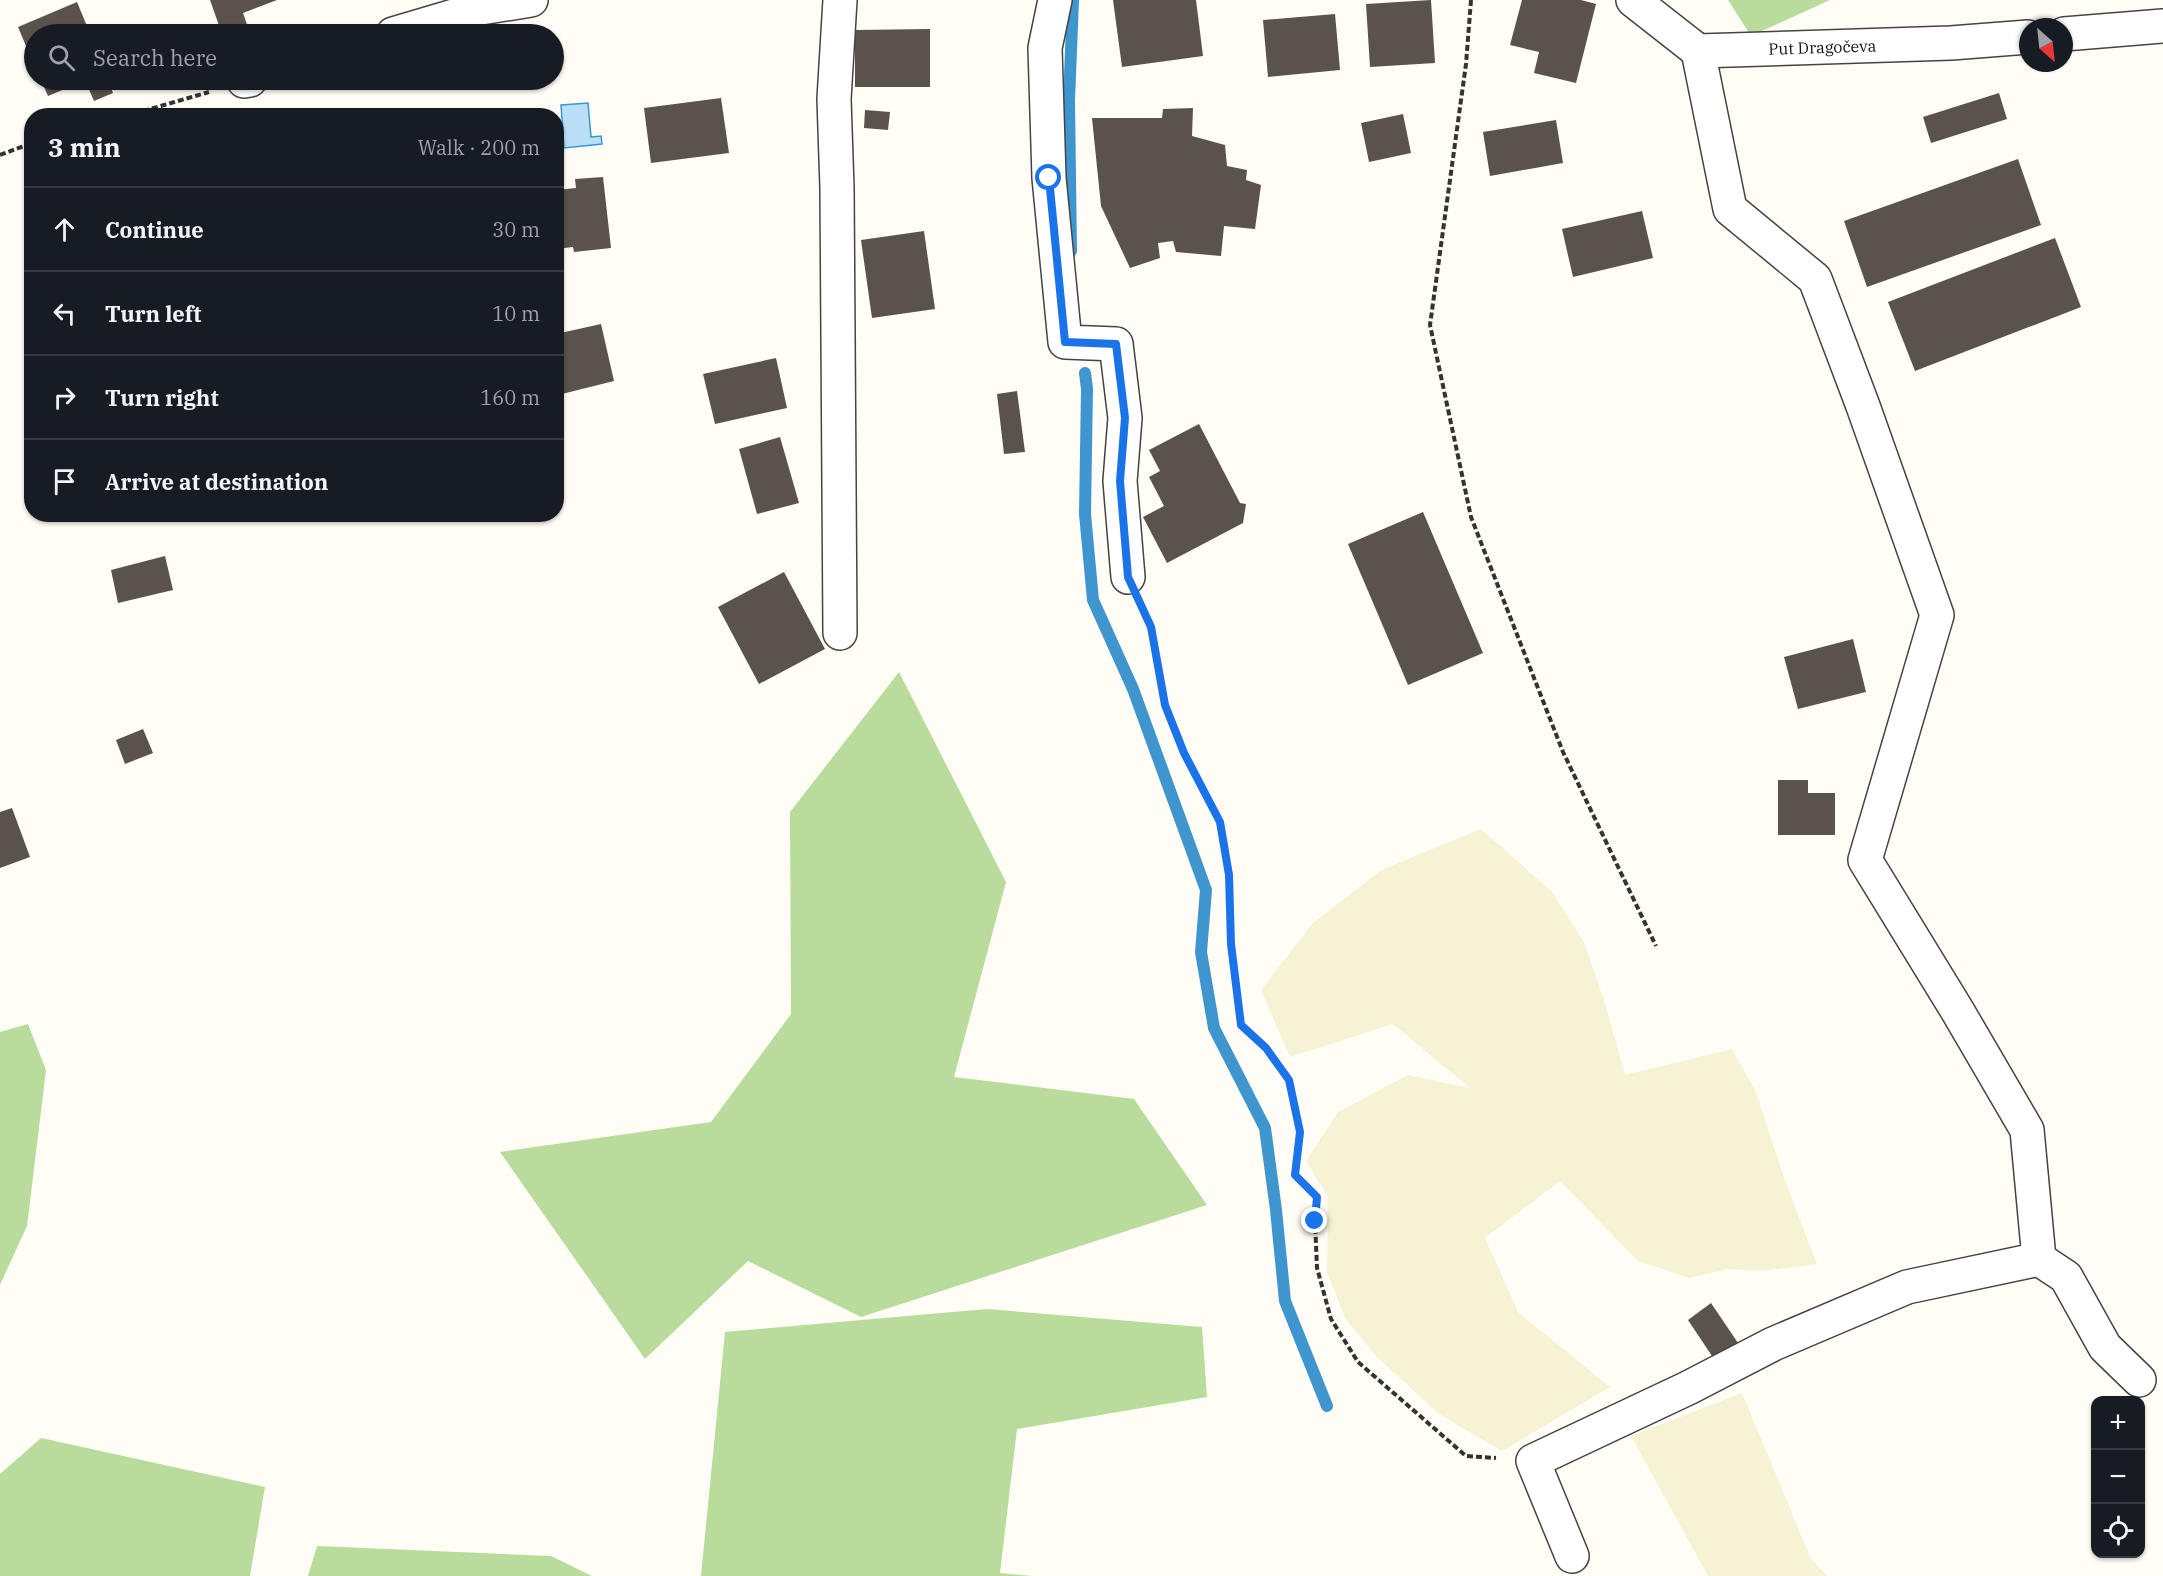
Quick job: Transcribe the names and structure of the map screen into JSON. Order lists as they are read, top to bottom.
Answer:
{
  "streets": {
    "street": ["Put Dragočeva"]
  },
  "north": "bottom right",
  "page": {
    "search": "Search here",
    "heading": ["3 min", "Walk · 200 m"],
    "list": [
      ["Continue", "30 m"],
      ["Turn left", "10 m"],
      ["Turn right", "160 m"],
      "Arrive at destination"
    ],
    "map_buttons": ["+", "−"]
  }
}
